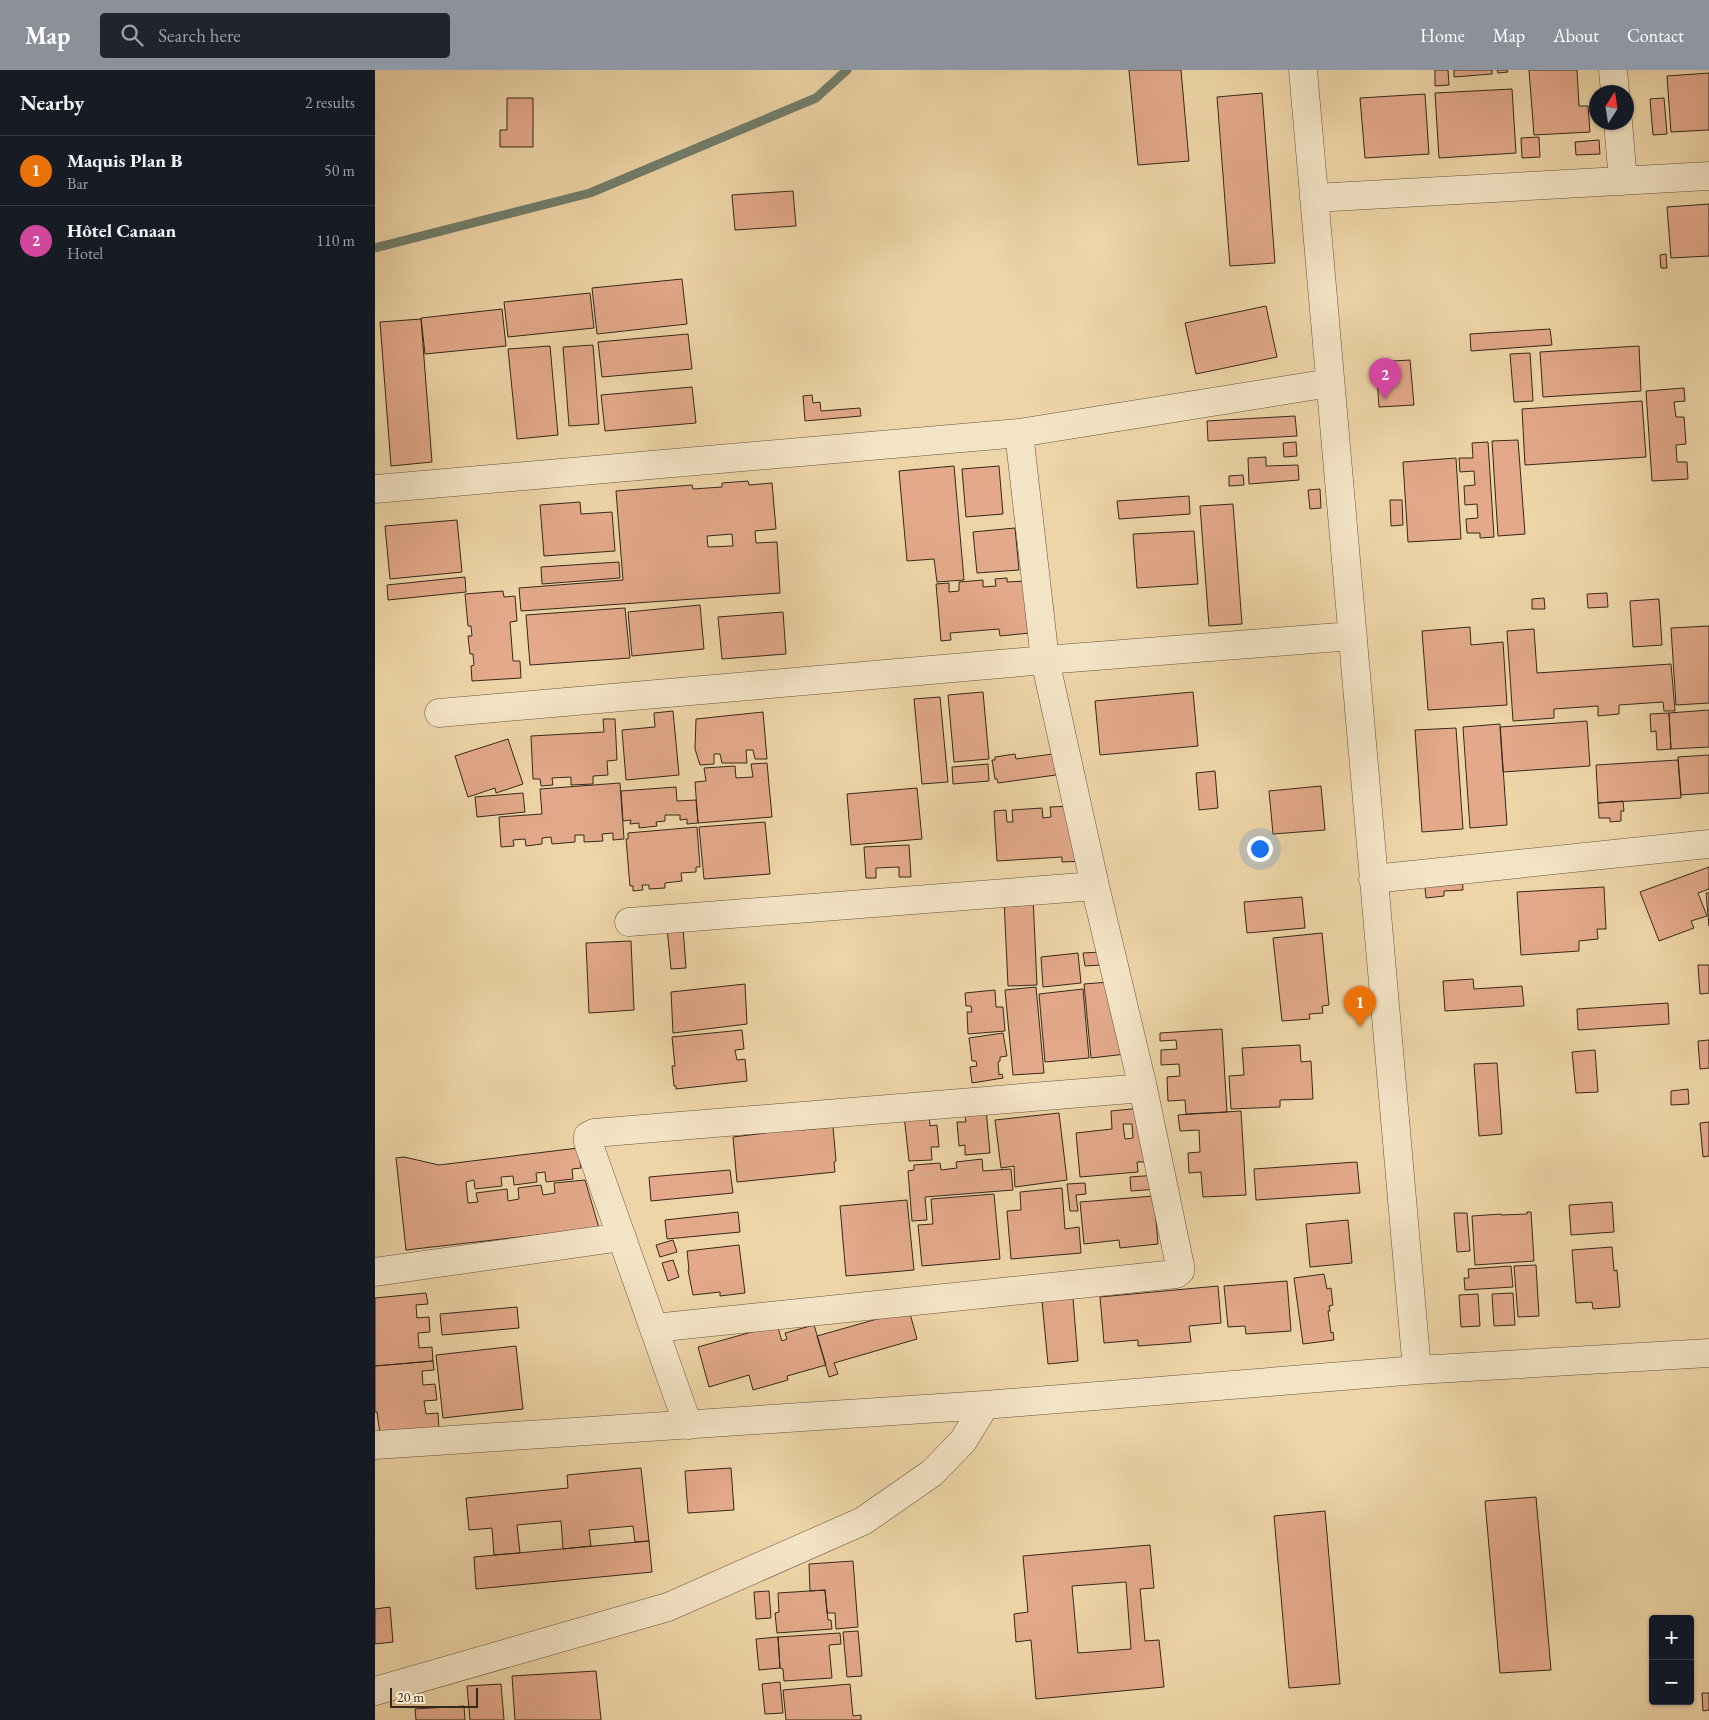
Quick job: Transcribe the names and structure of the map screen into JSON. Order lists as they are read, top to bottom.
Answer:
{
  "scale_bar": "20 m",
  "north": "top",
  "page": {
    "header": "Map",
    "search": "Search here",
    "nav": [
      "Home",
      "Map",
      "About",
      "Contact"
    ],
    "heading": ["Nearby", "2 results"],
    "list": [
      {
        "mark": "1",
        "name": "Maquis Plan B",
        "note": "Bar",
        "value": "50 m"
      },
      {
        "mark": "2",
        "name": "Hôtel Canaan",
        "note": "Hotel",
        "value": "110 m"
      }
    ],
    "pins": ["2", "1"],
    "map_buttons": ["+", "−"],
    "scale": "20 m"
  }
}
